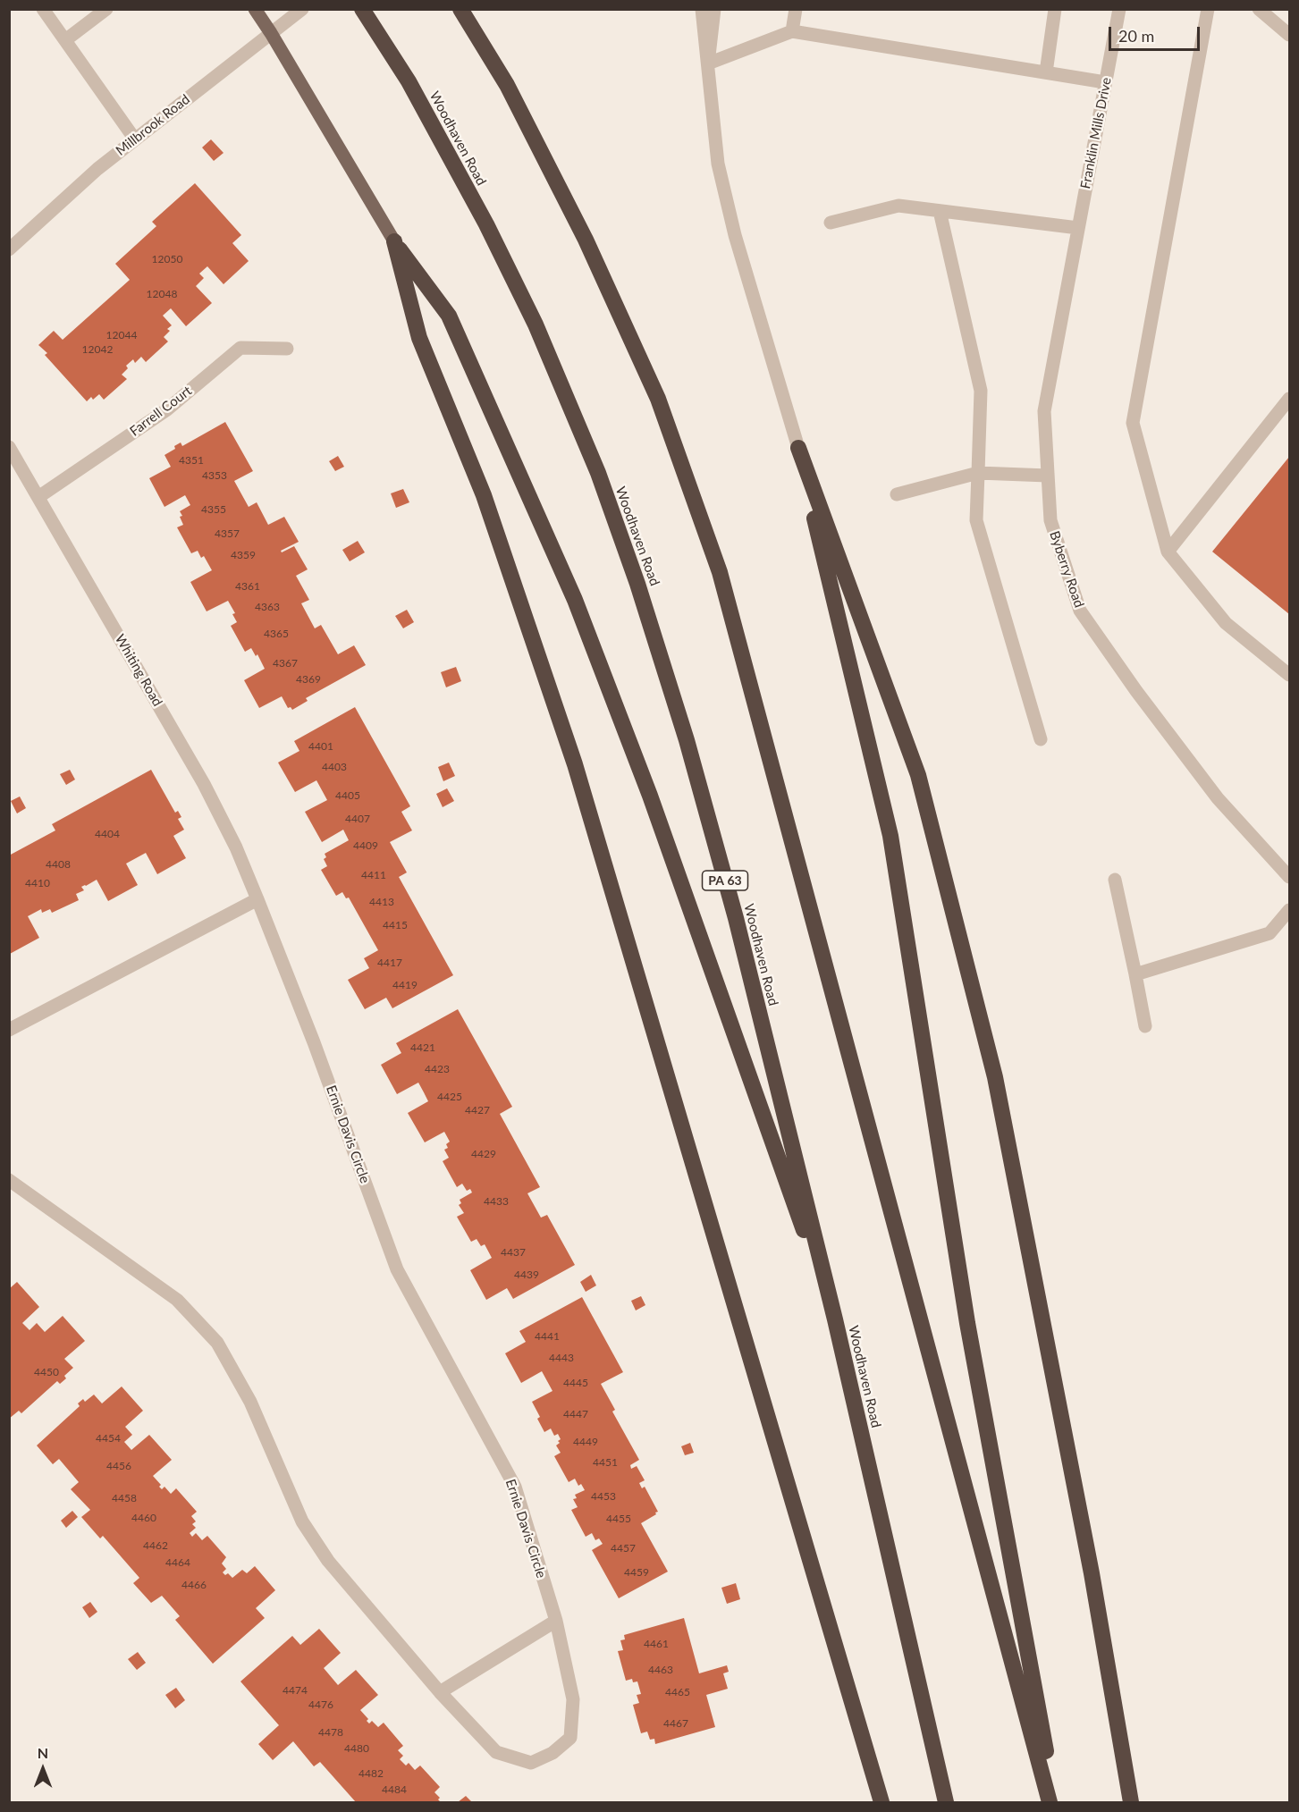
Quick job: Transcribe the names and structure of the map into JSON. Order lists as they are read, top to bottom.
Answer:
{
  "streets": {
    "highway": ["Woodhaven Road", "PA 63"],
    "street": [
      "Millbrook Road",
      "Franklin Mills Drive",
      "Farrell Court",
      "Byberry Road",
      "Whiting Road",
      "Ernie Davis Circle"
    ]
  },
  "crossings": [
    ["Franklin Mills Drive", "Byberry Road"],
    ["Farrell Court", "Whiting Road"],
    ["Whiting Road", "Ernie Davis Circle"]
  ],
  "house_numbers": [
    "12050",
    "12048",
    "12044",
    "12042",
    "4351",
    "4353",
    "4355",
    "4357",
    "4359",
    "4361",
    "4363",
    "4365",
    "4367",
    "4369",
    "4401",
    "4403",
    "4405",
    "4407",
    "4404",
    "4409",
    "4408",
    "4411",
    "4410",
    "4413",
    "4415",
    "4417",
    "4419",
    "4421",
    "4423",
    "4425",
    "4427",
    "4429",
    "4433",
    "4437",
    "4439",
    "4441",
    "4443",
    "4450",
    "4445",
    "4447",
    "4454",
    "4449",
    "4451",
    "4456",
    "4453",
    "4458",
    "4460",
    "4455",
    "4462",
    "4457",
    "4464",
    "4459",
    "4466",
    "4461",
    "4463",
    "4474",
    "4465",
    "4476",
    "4467",
    "4478",
    "4480",
    "4482",
    "4484"
  ],
  "scale_bar": "20 m",
  "north": "top"
}
